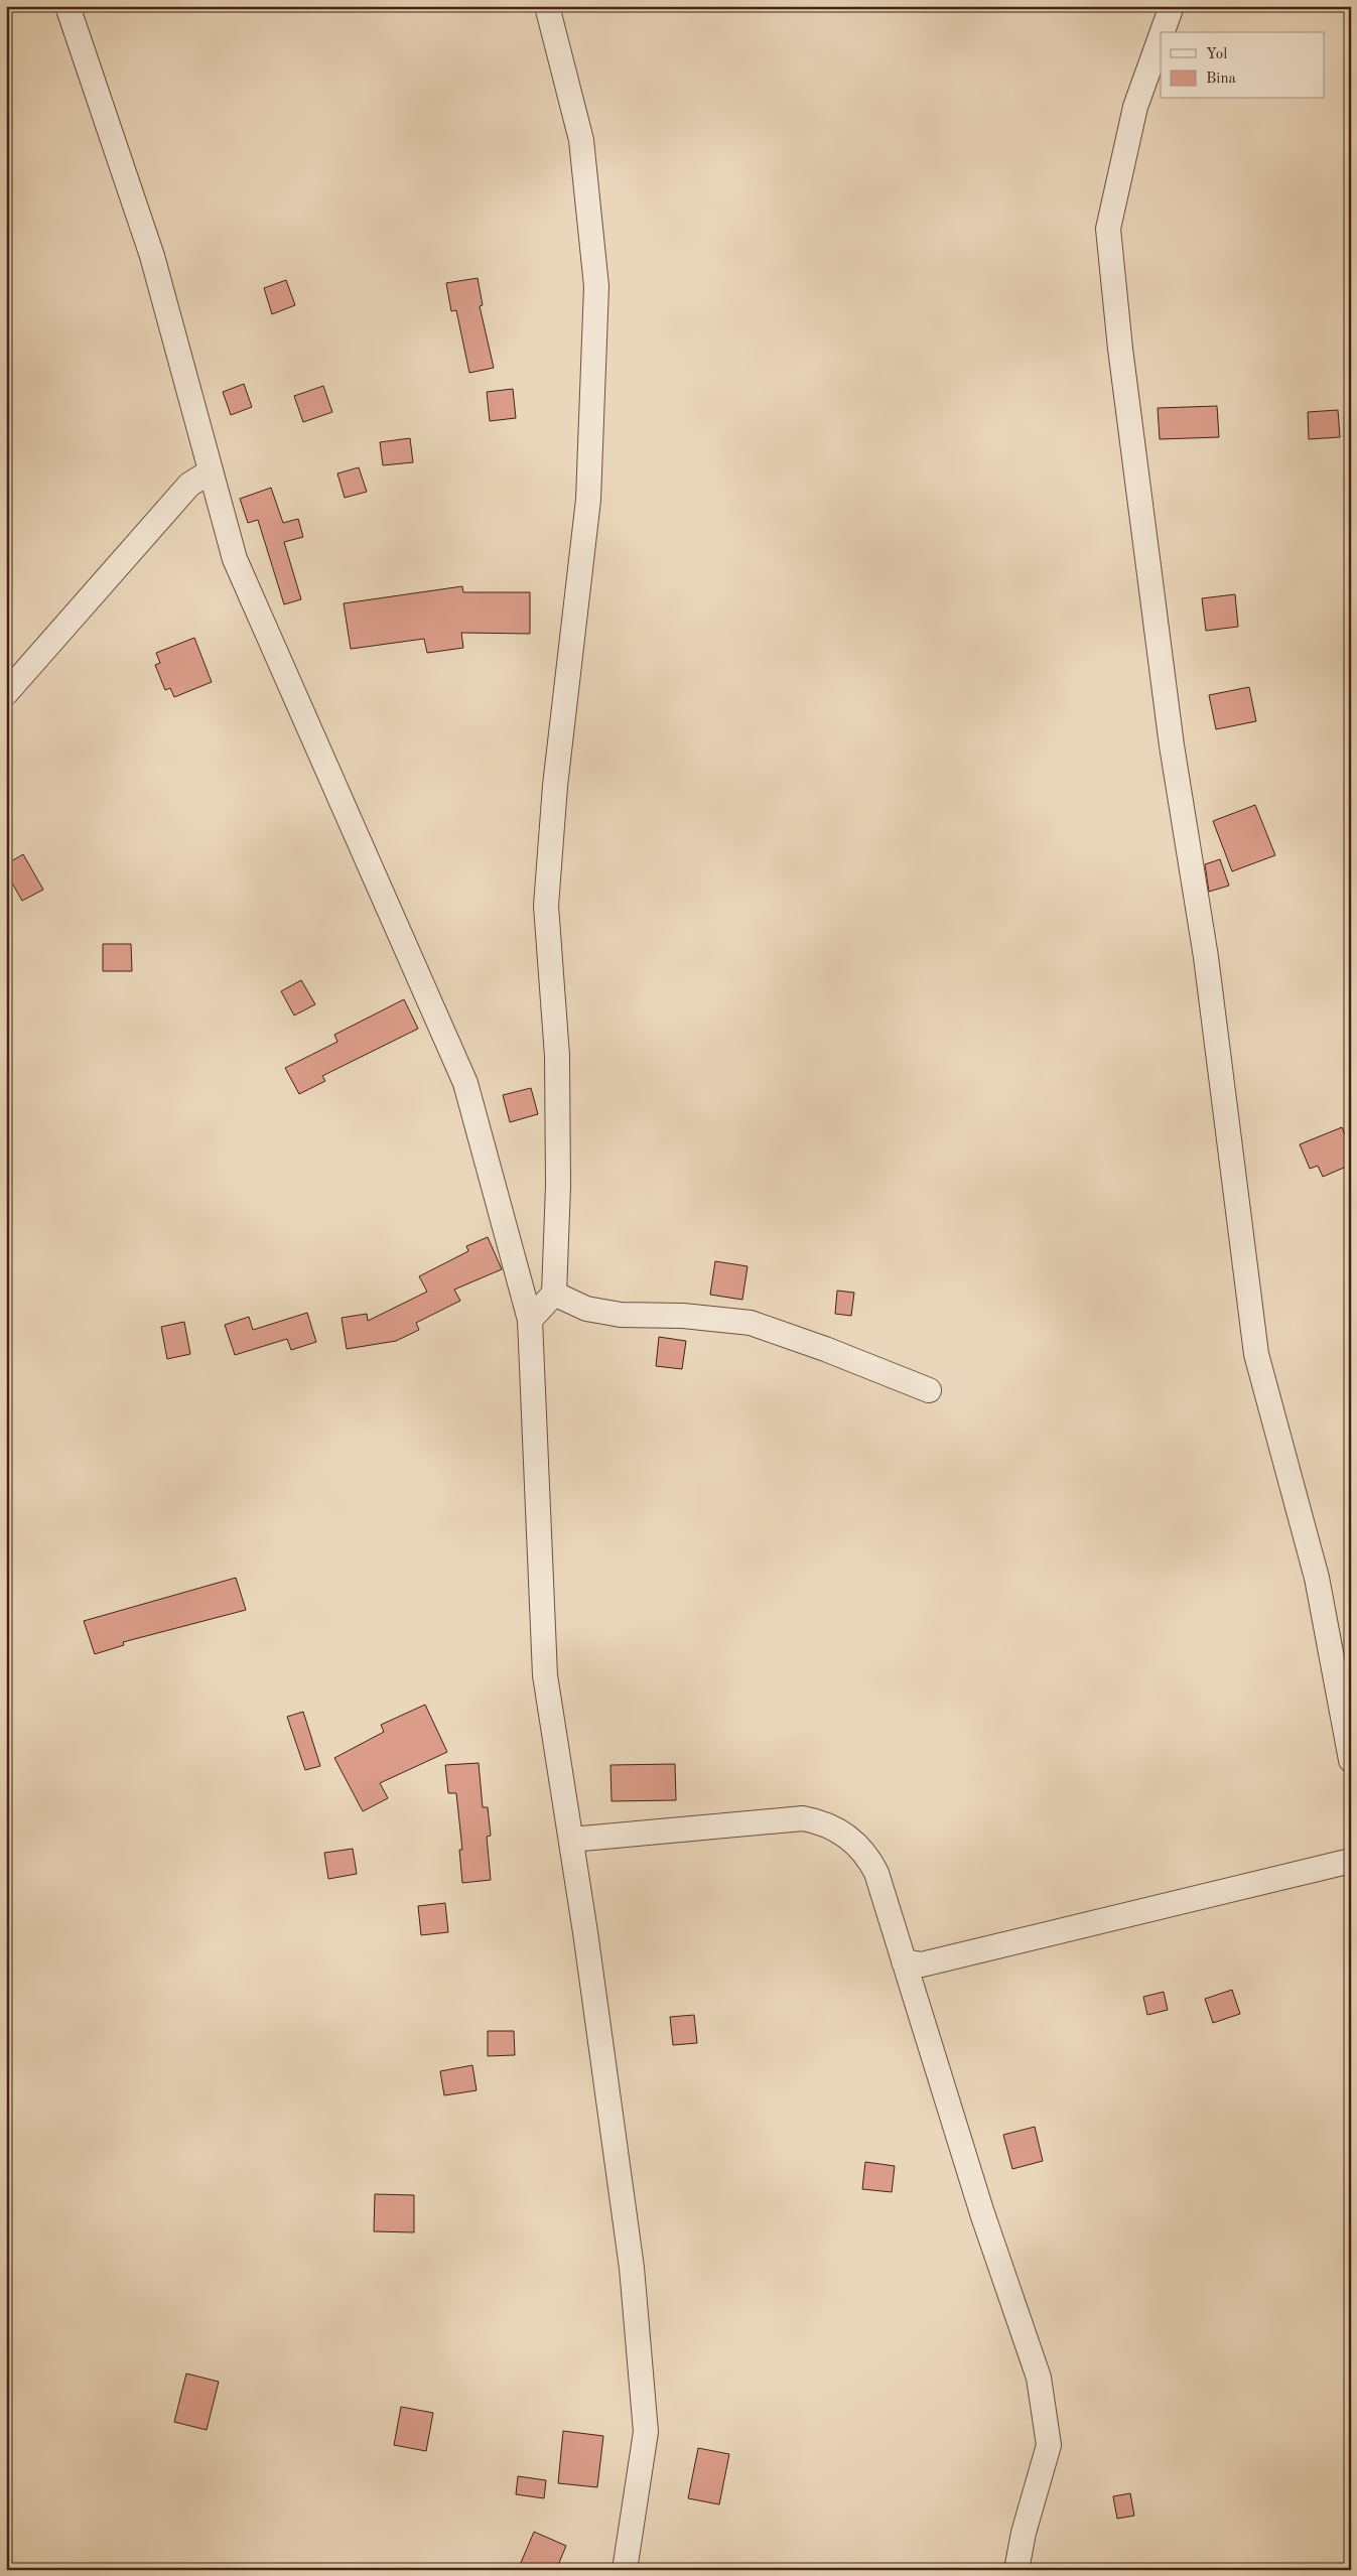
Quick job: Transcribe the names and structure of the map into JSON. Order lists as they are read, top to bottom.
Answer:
{
  "legend": ["Yol", "Bina"]
}
